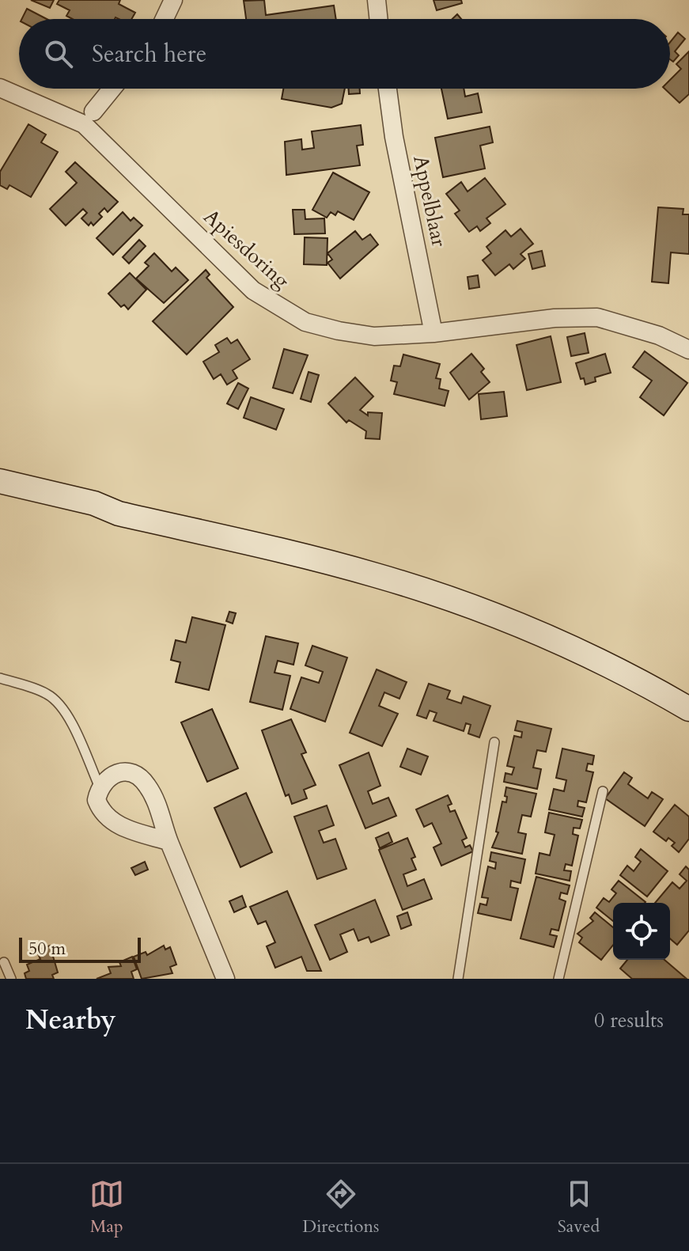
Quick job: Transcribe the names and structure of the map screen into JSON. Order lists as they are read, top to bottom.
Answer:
{
  "streets": {
    "street": ["Appelblaar", "Apiesdoring"]
  },
  "crossings": [
    ["Appelblaar", "Apiesdoring"]
  ],
  "scale_bar": "50 m",
  "page": {
    "search": "Search here",
    "scale": "50 m",
    "heading": ["Nearby", "0 results"],
    "nav": ["Map", "Directions", "Saved"]
  }
}
